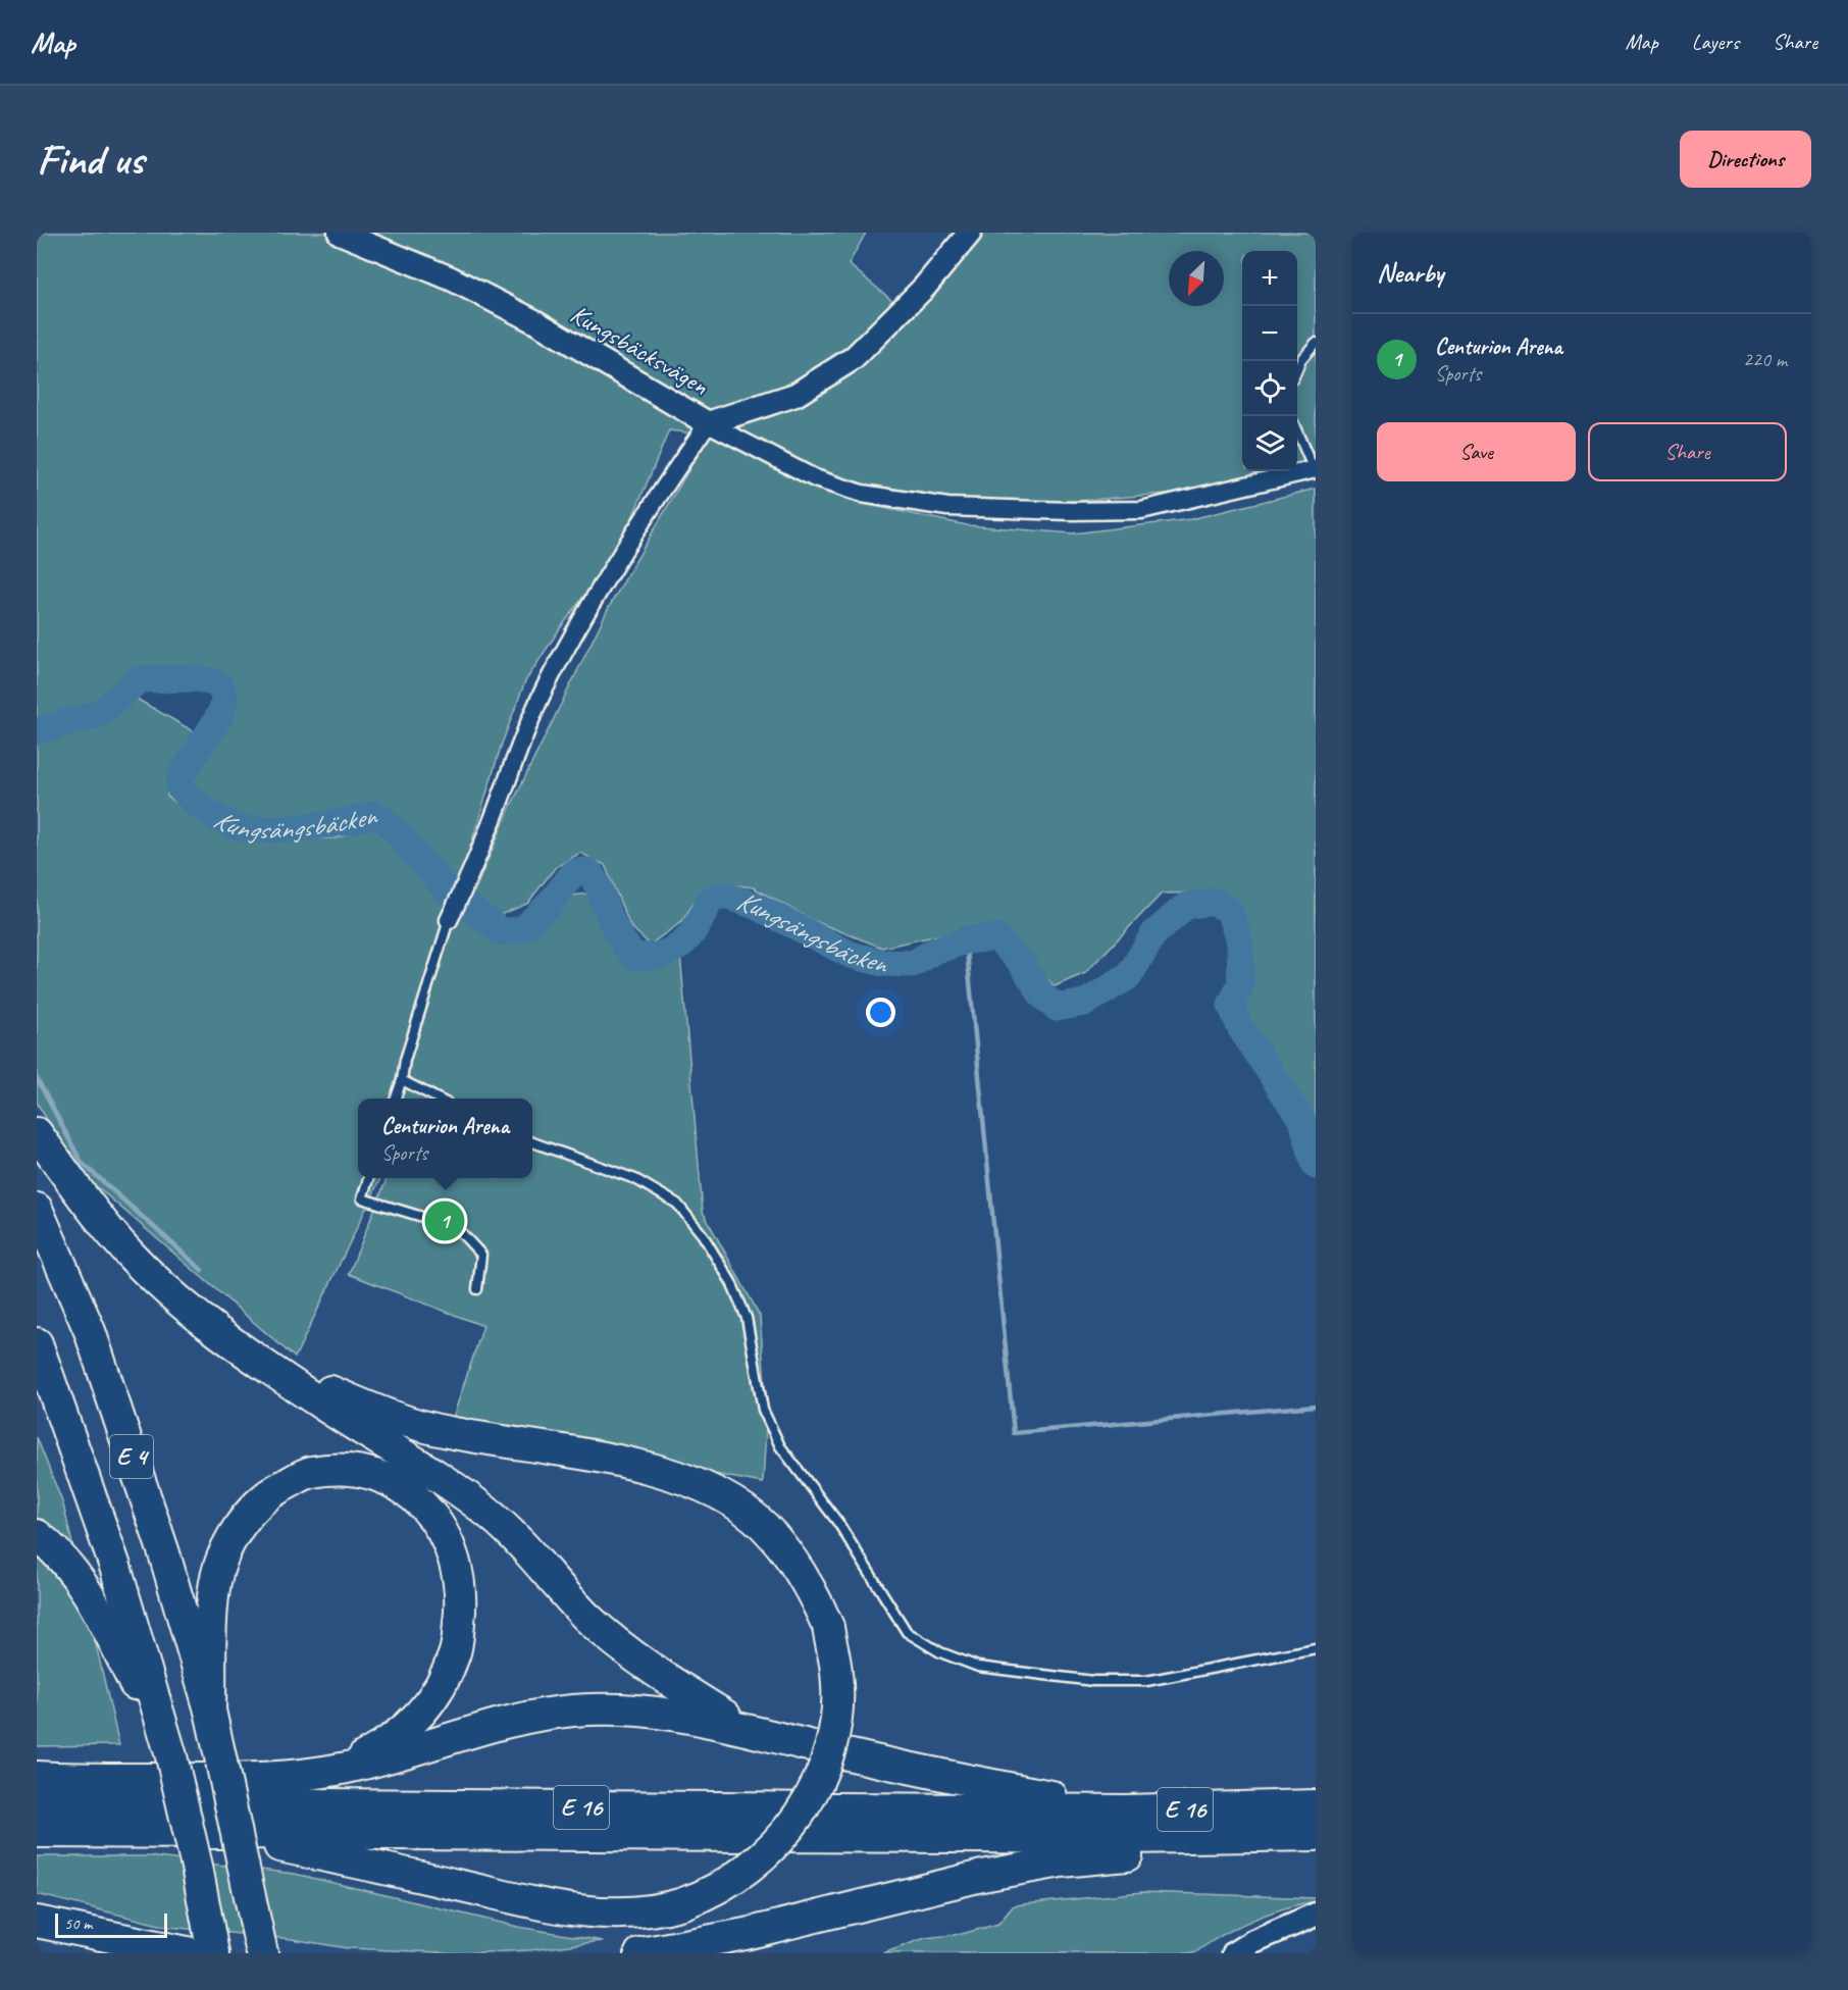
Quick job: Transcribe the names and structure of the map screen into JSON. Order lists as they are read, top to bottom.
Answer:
{
  "streets": {
    "highway": ["E 4", "E 16"],
    "street": ["Kungsbäcksvägen"]
  },
  "water": ["Kungsängsbäcken"],
  "scale_bar": "50 m",
  "north": "bottom left",
  "page": {
    "header": "Map",
    "nav": ["Map", "Layers", "Share"],
    "buttons": [
      "Directions",
      ["Save", "Share"]
    ],
    "title": "Find us",
    "heading": "Nearby",
    "map_buttons": ["+", "−"],
    "list": [
      {
        "mark": "1",
        "name": "Centurion Arena",
        "note": "Sports",
        "value": "220 m"
      }
    ],
    "popup": ["Centurion Arena", "Sports"],
    "pins": "1",
    "scale": "50 m"
  }
}
